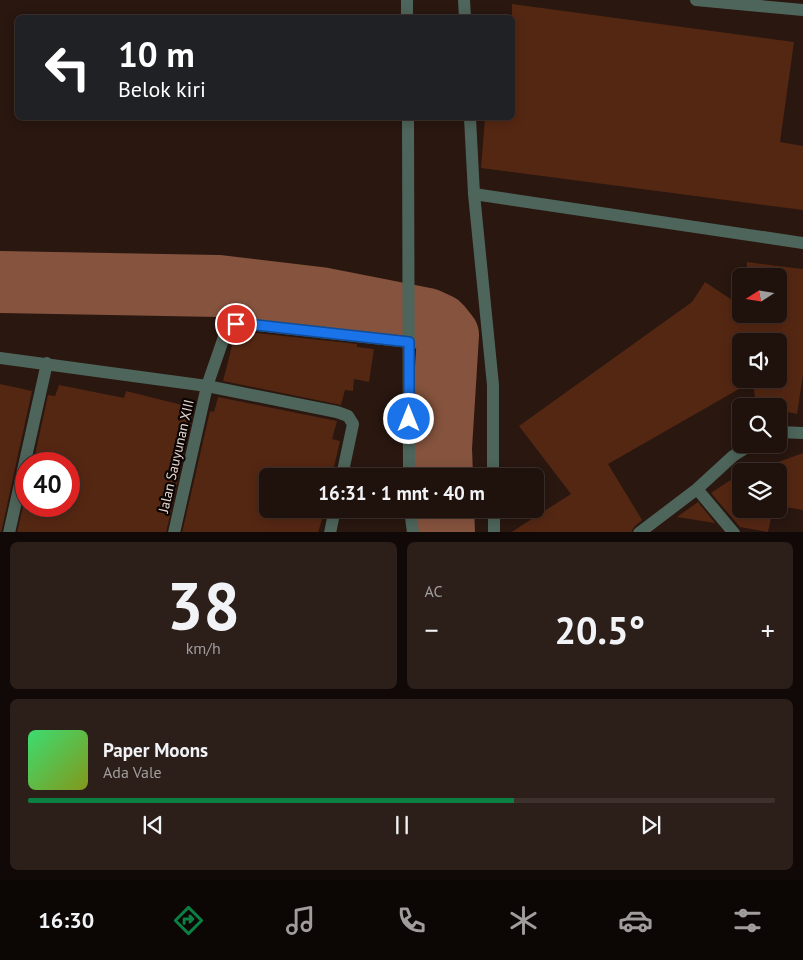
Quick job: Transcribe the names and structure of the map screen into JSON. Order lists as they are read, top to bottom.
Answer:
{
  "streets": {
    "street": ["Jalan Sauyunan XIII"]
  },
  "north": "left",
  "page": {
    "turn": ["10 m", "Belok kiri"],
    "limit": "40",
    "trip": "16:31 · 1 mnt · 40 m",
    "tile": [
      ["38", "km/h"],
      "AC"
    ],
    "heat": ["−", "20.5°", "+"],
    "song": ["Paper Moons", "Ada Vale"],
    "tabs": "16:30"
  }
}
